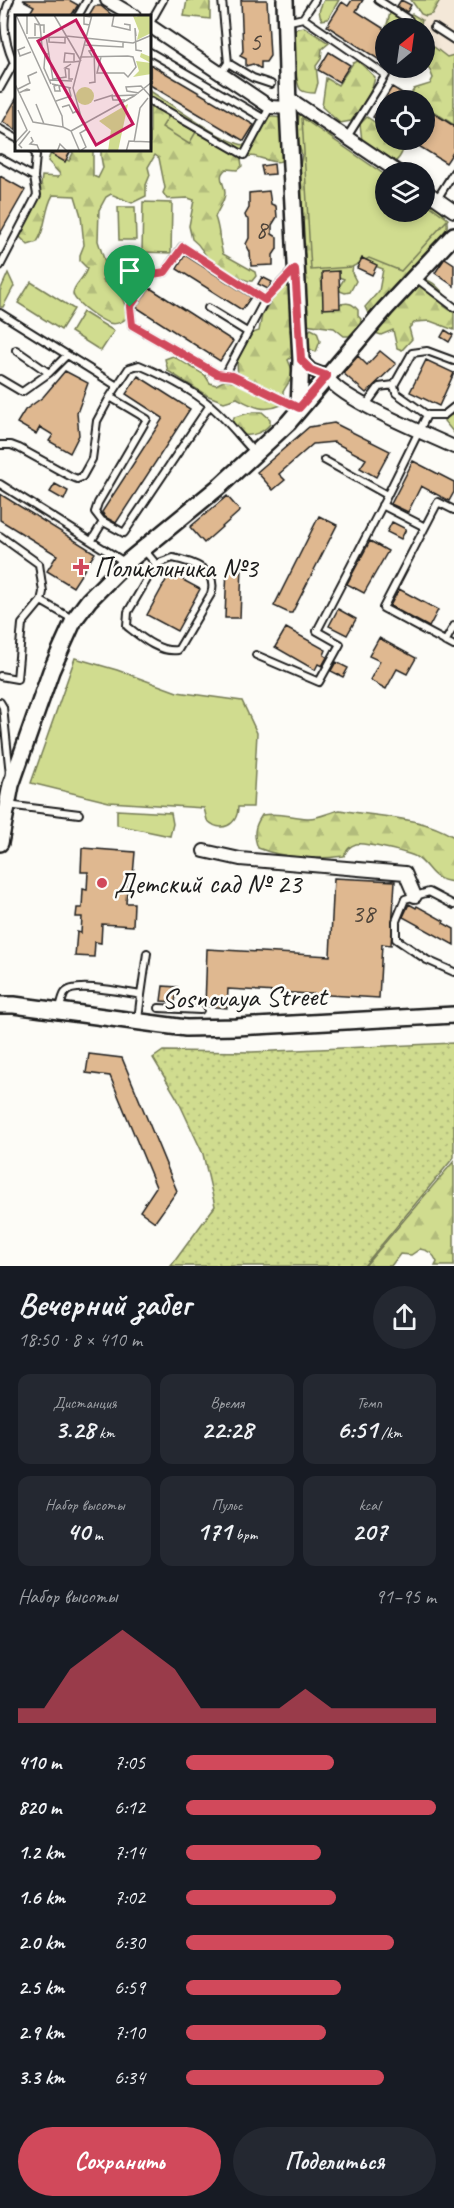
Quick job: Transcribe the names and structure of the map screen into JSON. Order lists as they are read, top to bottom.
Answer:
{
  "streets": {
    "street": ["Sosnovaya Street"]
  },
  "places": {
    "health": ["Поликлиника №3"],
    "other": ["Детский сад № 23"]
  },
  "house_numbers": ["5", "8", "38"],
  "north": "top right",
  "page": {
    "heading": ["Вечерний забег", "18:50 · 8 × 410 m"],
    "stats": [
      ["Дистанция", "3.28 km"],
      ["Время", "22:28"],
      ["Темп", "6:51 /km"],
      ["Набор высоты", "40 m"],
      ["Пульс", "171 bpm"],
      ["kcal", "207"]
    ],
    "chart": ["Набор высоты", "91–95 m"],
    "list": [
      {
        "name": "410 m",
        "note": "7:05"
      },
      {
        "name": "820 m",
        "note": "6:12"
      },
      {
        "name": "1.2 km",
        "note": "7:14"
      },
      {
        "name": "1.6 km",
        "note": "7:02"
      },
      {
        "name": "2.0 km",
        "note": "6:30"
      },
      {
        "name": "2.5 km",
        "note": "6:59"
      },
      {
        "name": "2.9 km",
        "note": "7:10"
      },
      {
        "name": "3.3 km",
        "note": "6:34"
      }
    ],
    "buttons": ["Сохранить", "Поделиться"]
  }
}
